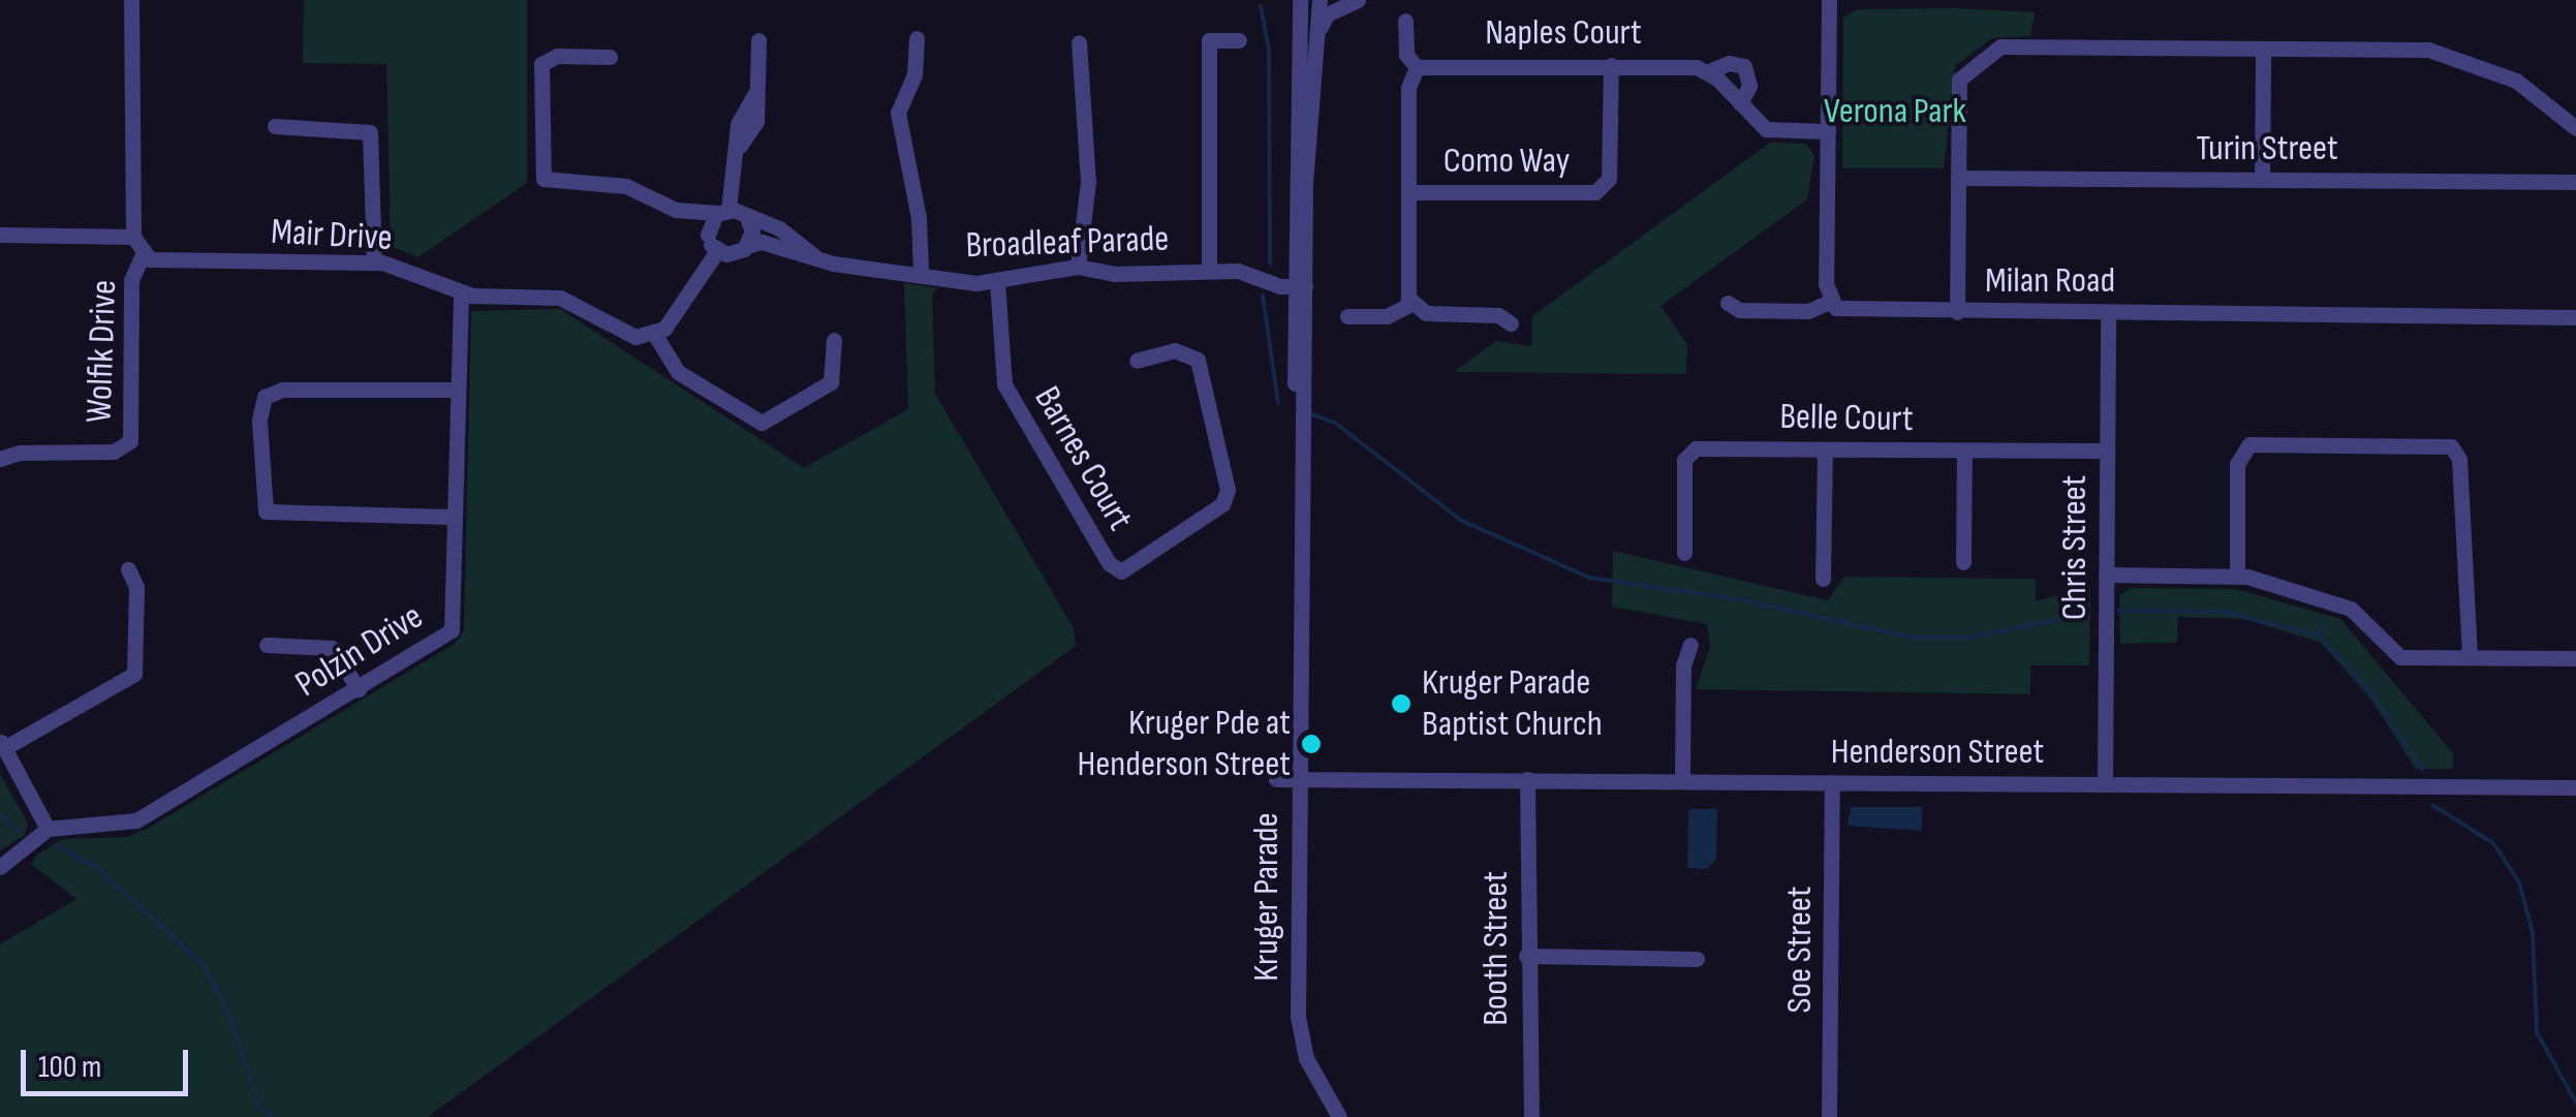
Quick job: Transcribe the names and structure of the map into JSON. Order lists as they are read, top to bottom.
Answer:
{
  "streets": {
    "street": [
      "Naples Court",
      "Turin Street",
      "Como Way",
      "Mair Drive",
      "Broadleaf Parade",
      "Milan Road",
      "Wolfik Drive",
      "Belle Court",
      "Barnes Court",
      "Chris Street",
      "Polzin Drive",
      "Henderson Street",
      "Kruger Parade",
      "Booth Street",
      "Soe Street"
    ]
  },
  "crossings": [
    ["Naples Court", "Como Way"],
    ["Mair Drive", "Wolfik Drive"],
    ["Mair Drive", "Polzin Drive"],
    ["Broadleaf Parade", "Barnes Court"],
    ["Broadleaf Parade", "Kruger Parade"],
    ["Milan Road", "Chris Street"],
    ["Belle Court", "Chris Street"],
    ["Chris Street", "Henderson Street"],
    ["Henderson Street", "Kruger Parade"],
    ["Henderson Street", "Booth Street"],
    ["Henderson Street", "Soe Street"]
  ],
  "parks": ["Verona Park"],
  "places": ["Kruger Parade Baptist Church", "Kruger Pde at Henderson Street"],
  "scale_bar": "100 m"
}
